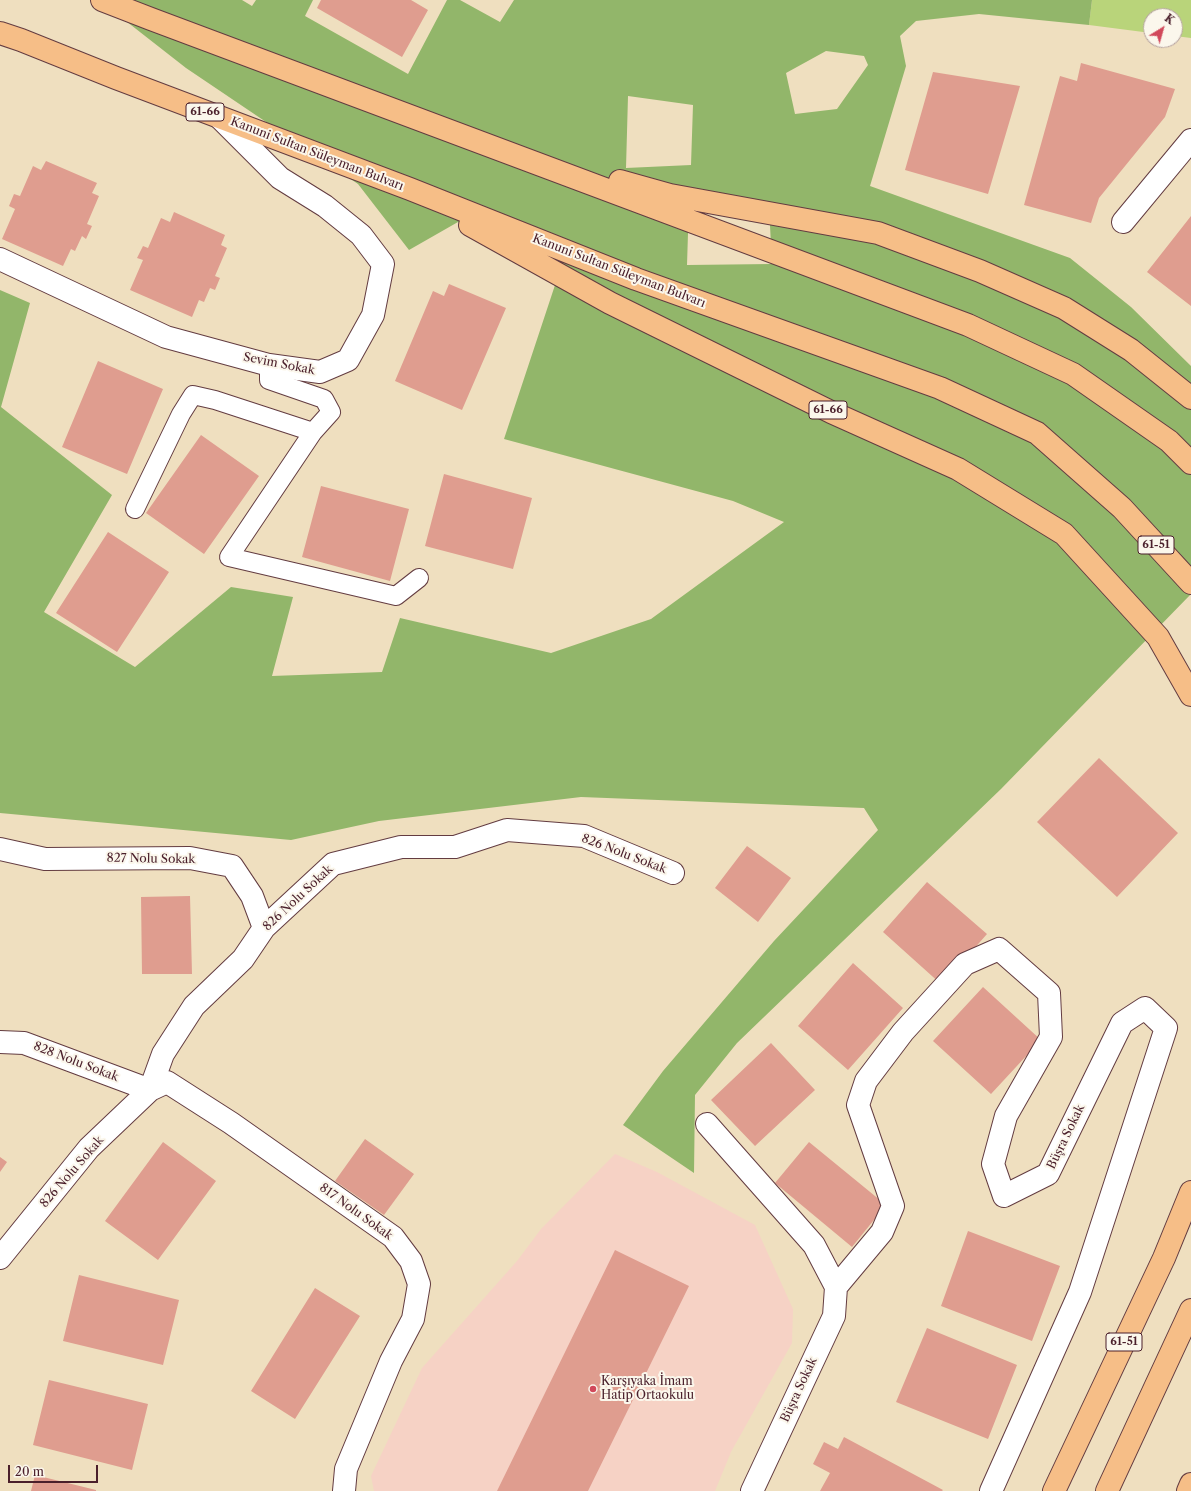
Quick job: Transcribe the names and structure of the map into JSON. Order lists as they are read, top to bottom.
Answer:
{
  "streets": {
    "main road": ["61-66", "Kanuni Sultan Süleyman Bulvarı", "61-51"],
    "street": [
      "Sevim Sokak",
      "826 Nolu Sokak",
      "827 Nolu Sokak",
      "828 Nolu Sokak",
      "Büşra Sokak",
      "817 Nolu Sokak"
    ]
  },
  "crossings": [
    ["61-66", "Kanuni Sultan Süleyman Bulvarı"],
    ["Kanuni Sultan Süleyman Bulvarı", "Sevim Sokak"],
    ["826 Nolu Sokak", "827 Nolu Sokak"],
    ["826 Nolu Sokak", "828 Nolu Sokak"],
    ["826 Nolu Sokak", "817 Nolu Sokak"],
    ["828 Nolu Sokak", "817 Nolu Sokak"]
  ],
  "places": ["Karşıyaka İmam Hatip Ortaokulu"],
  "scale_bar": "20 m",
  "north": "top right"
}
